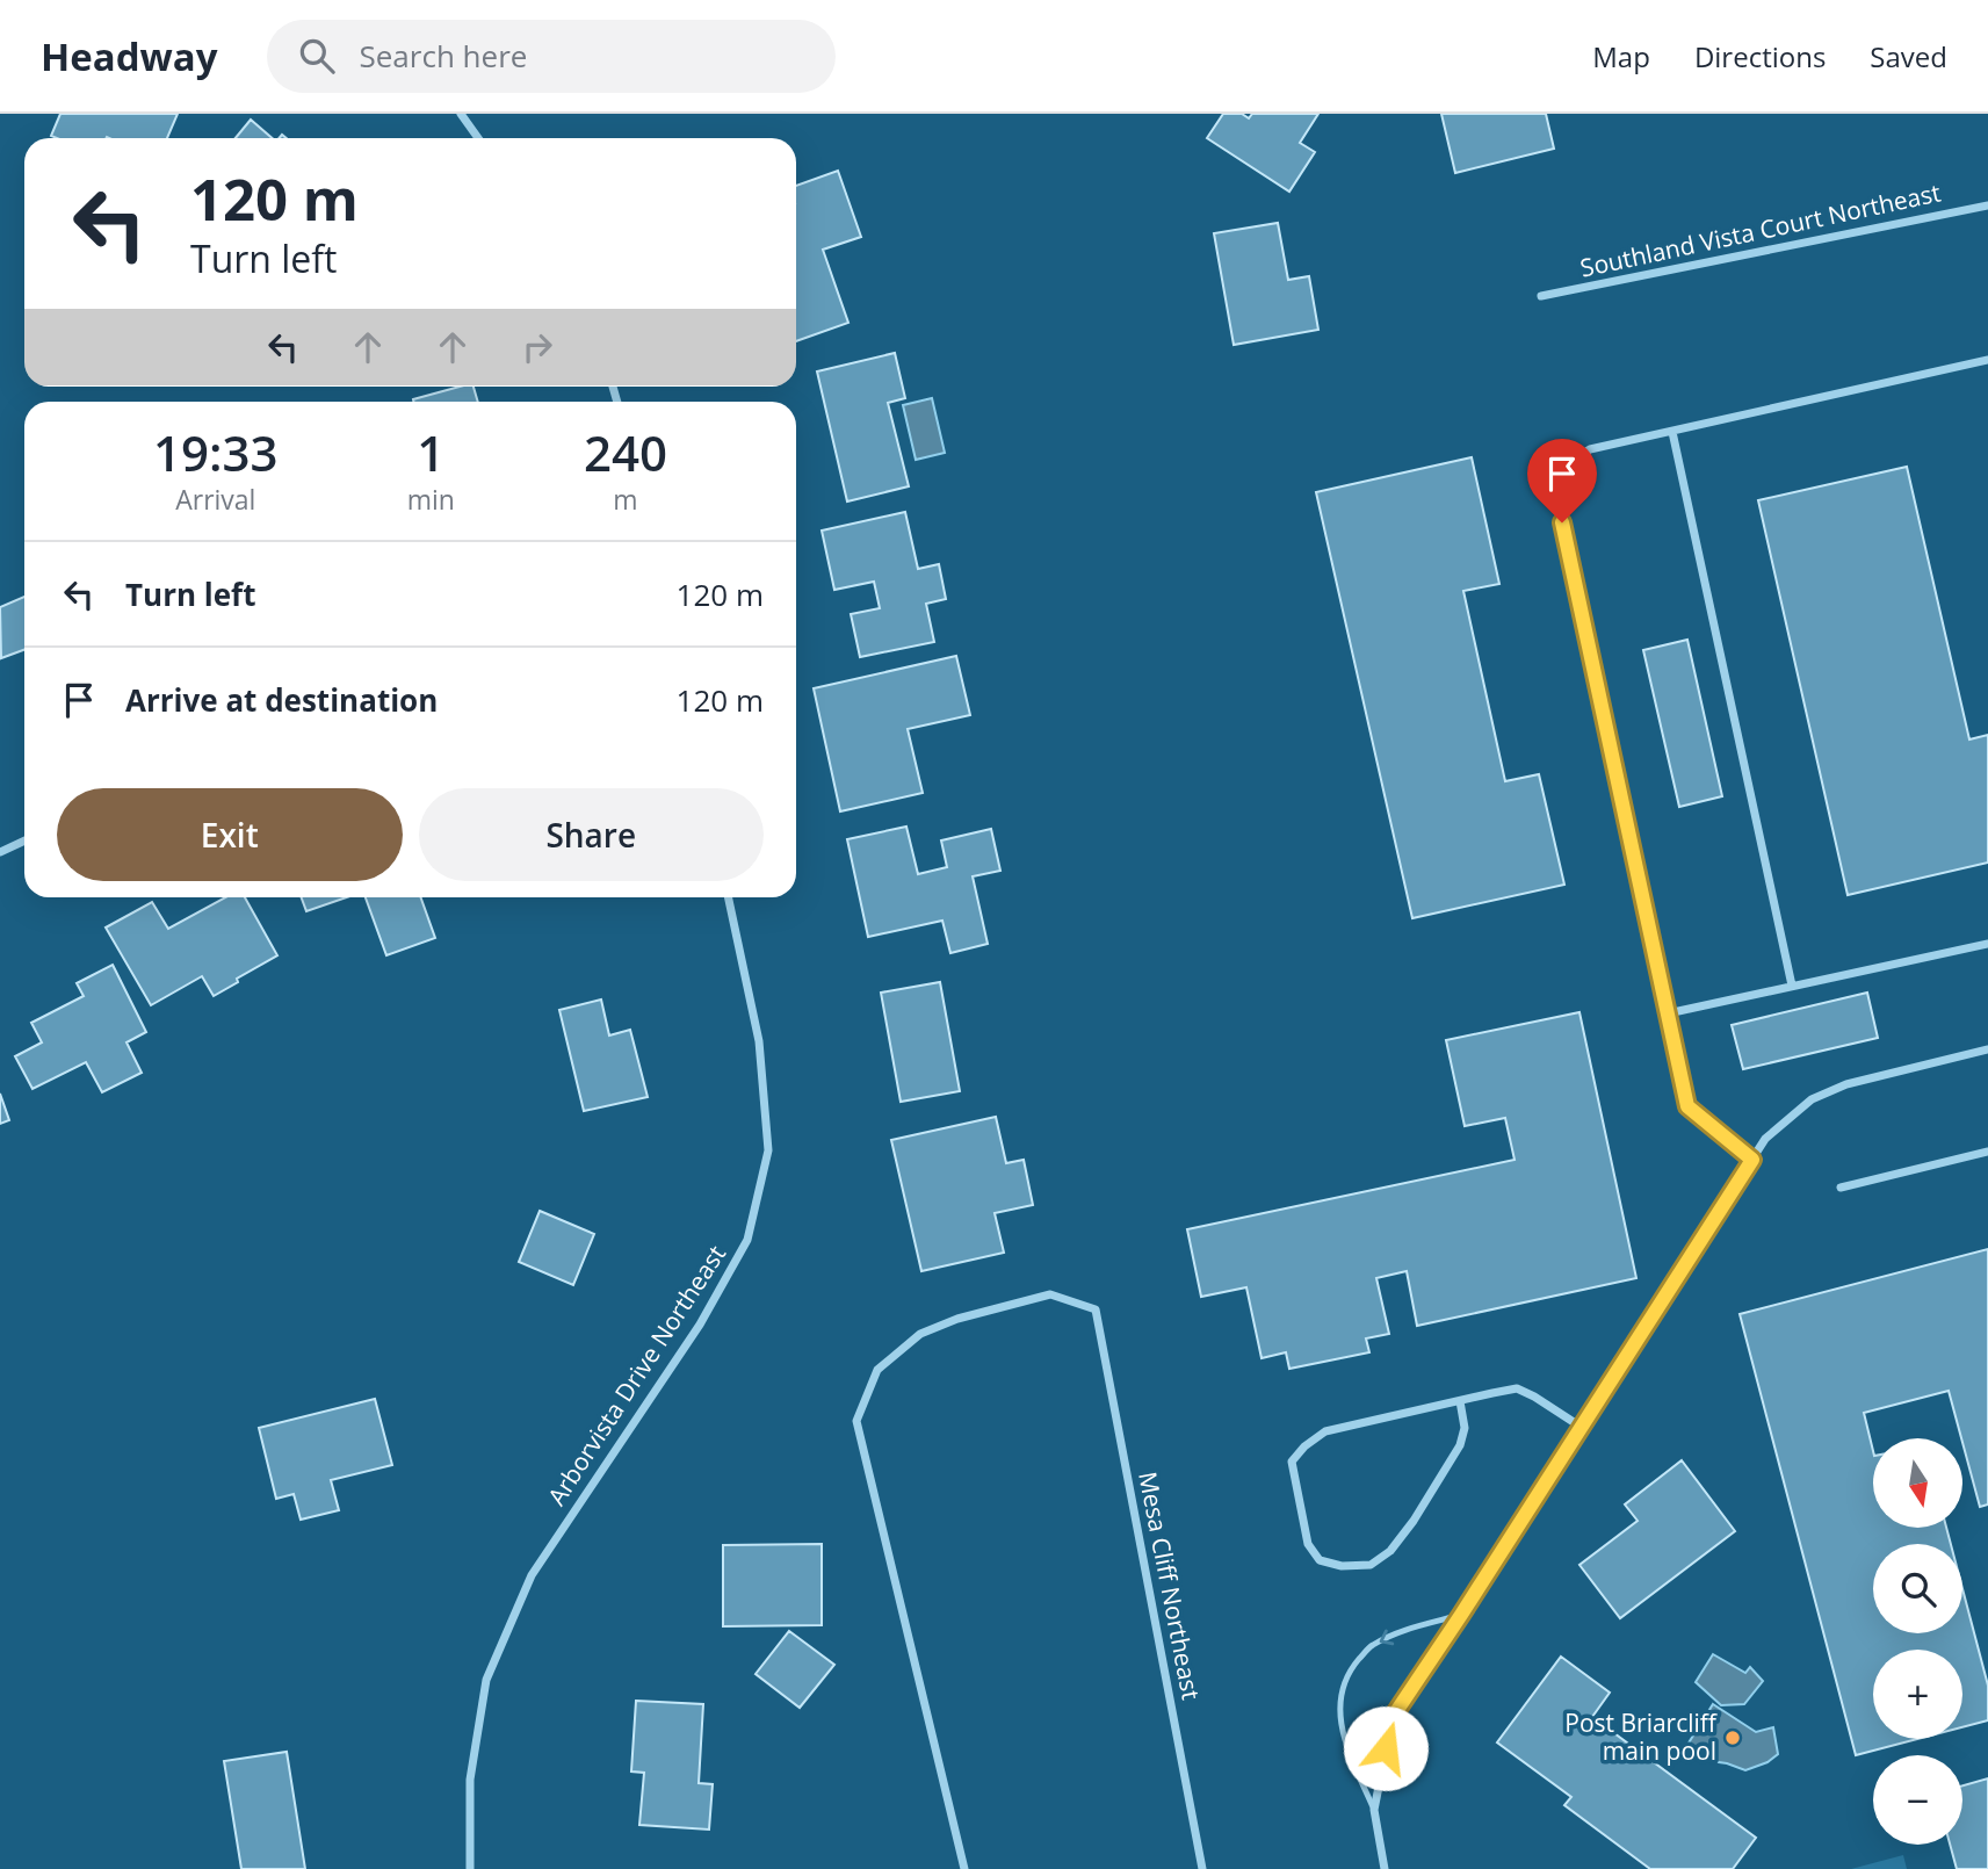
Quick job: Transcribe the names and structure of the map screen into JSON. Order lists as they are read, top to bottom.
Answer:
{
  "streets": {
    "street": ["Southland Vista Court Northeast", "Arborvista Drive Northeast", "Mesa Cliff Northeast"]
  },
  "places": ["Post Briarcliff main pool"],
  "north": "bottom",
  "page": {
    "header": "Headway",
    "search": "Search here",
    "nav": ["Map", "Directions", "Saved"],
    "turn": ["120 m", "Turn left"],
    "eta": [
      "19:33",
      "Arrival",
      "1",
      "min",
      "240",
      "m"
    ],
    "list": [
      {
        "name": "Turn left",
        "value": "120 m"
      },
      {
        "name": "Arrive at destination",
        "value": "120 m"
      }
    ],
    "buttons": ["Exit", "Share"],
    "map_buttons": ["+", "−"]
  }
}
